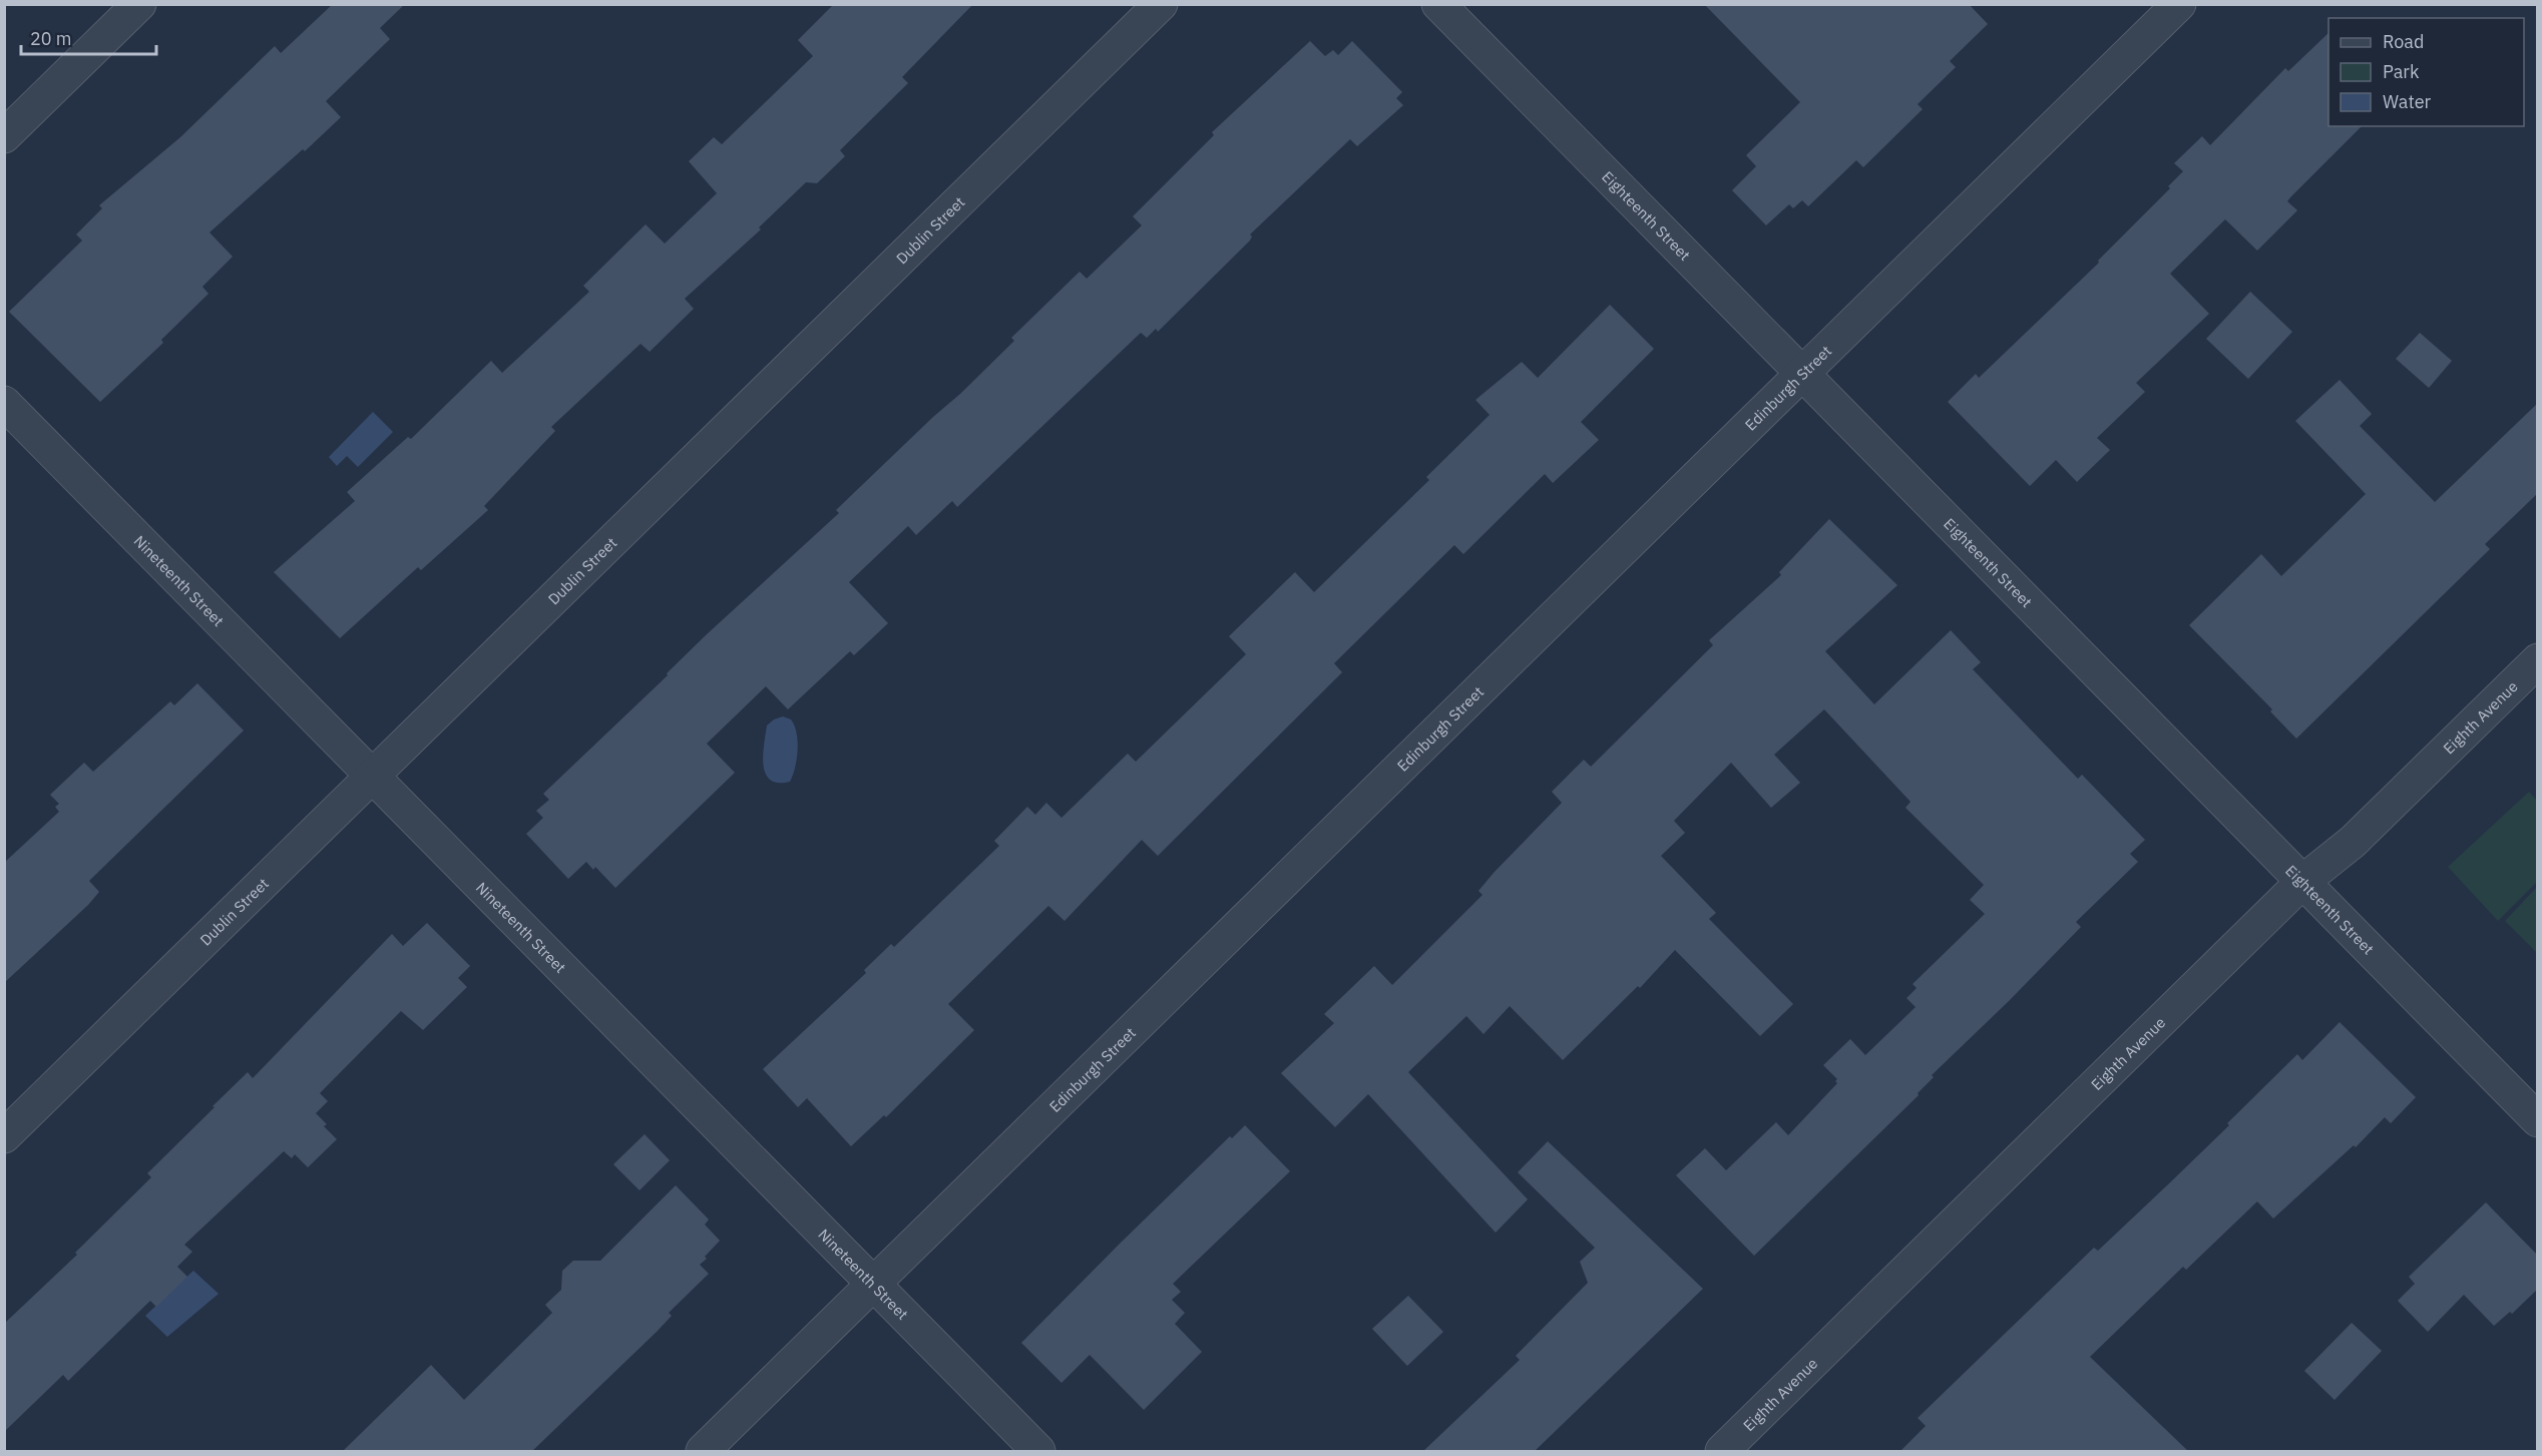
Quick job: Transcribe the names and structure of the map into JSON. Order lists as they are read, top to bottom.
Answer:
{
  "streets": {
    "street": [
      "Eighteenth Street",
      "Dublin Street",
      "Edinburgh Street",
      "Nineteenth Street",
      "Eighth Avenue"
    ]
  },
  "crossings": [
    ["Eighteenth Street", "Edinburgh Street"],
    ["Eighteenth Street", "Eighth Avenue"],
    ["Dublin Street", "Nineteenth Street"],
    ["Edinburgh Street", "Nineteenth Street"]
  ],
  "legend": ["Road", "Park", "Water"],
  "scale_bar": "20 m"
}
